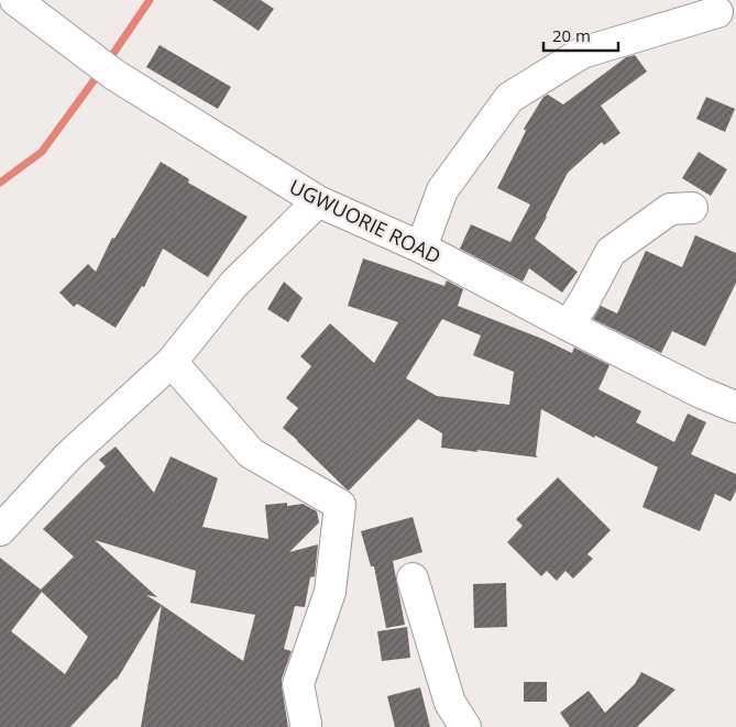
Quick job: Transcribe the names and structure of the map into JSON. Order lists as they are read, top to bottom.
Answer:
{
  "streets": {
    "street": ["UGWUORIE ROAD"]
  },
  "scale_bar": "20 m"
}
